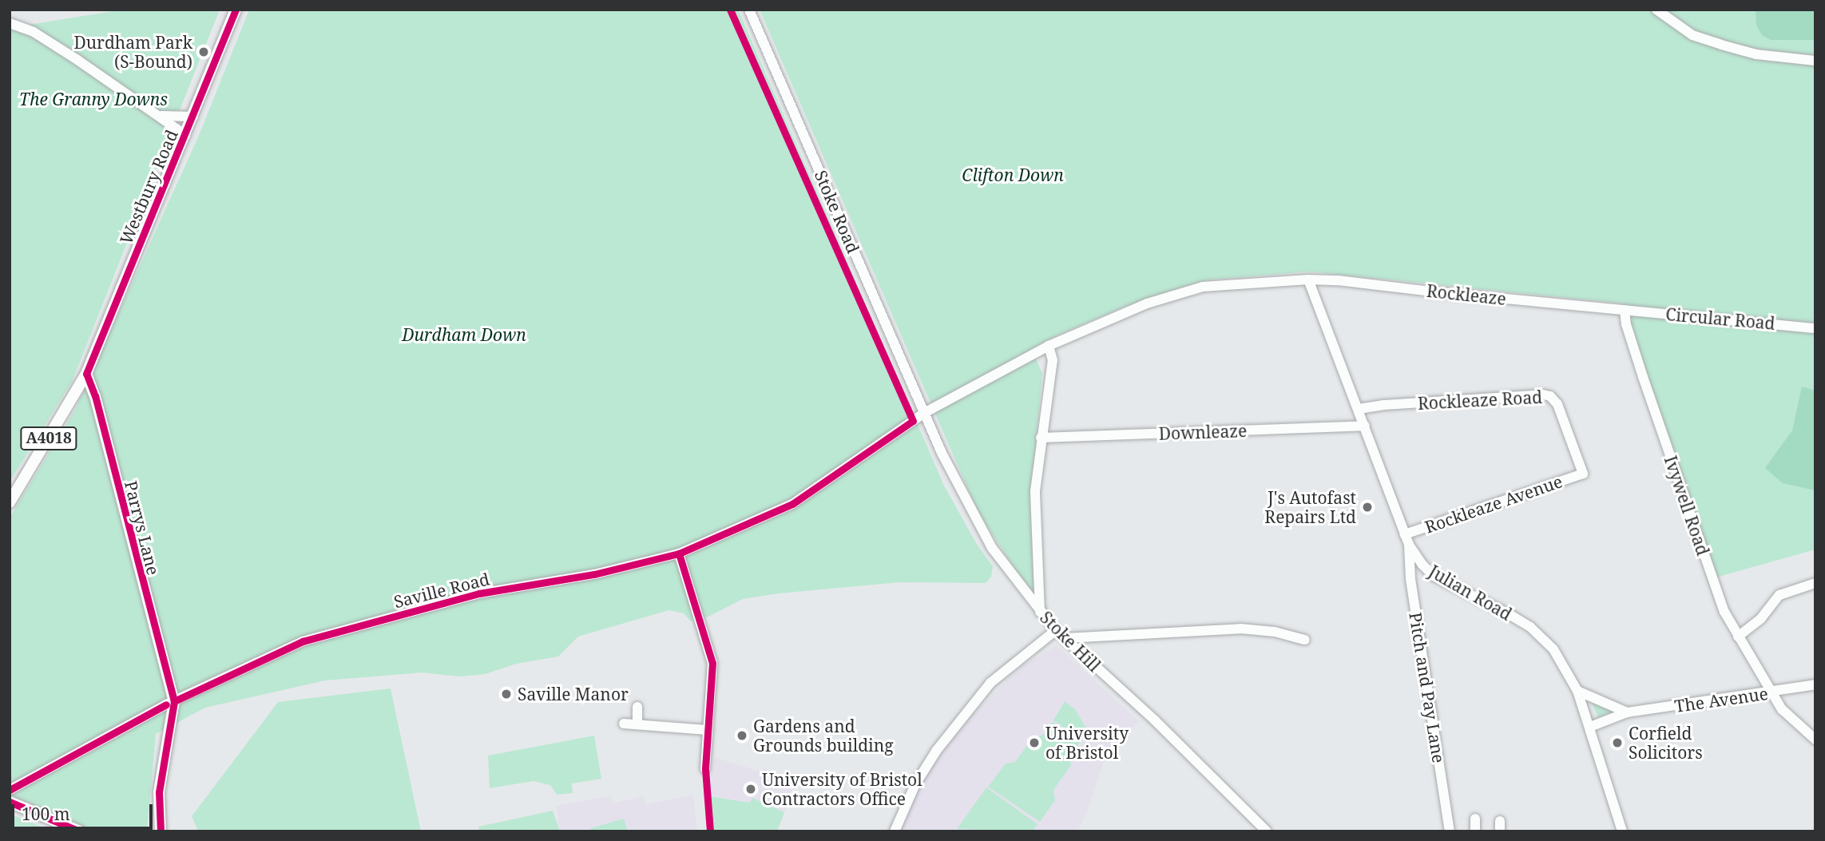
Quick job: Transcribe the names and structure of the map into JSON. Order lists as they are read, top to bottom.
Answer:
{
  "streets": {
    "main road": ["Westbury Road", "A4018", "Parrys Lane"],
    "street": [
      "Stoke Road",
      "Rockleaze",
      "Circular Road",
      "Rockleaze Road",
      "Downleaze",
      "Rockleaze Avenue",
      "Ivywell Road",
      "Saville Road",
      "Julian Road",
      "Stoke Hill",
      "Pitch and Pay Lane",
      "The Avenue"
    ]
  },
  "crossings": [
    ["Westbury Road", "Parrys Lane"],
    ["Stoke Road", "Saville Road"],
    ["Stoke Road", "Stoke Hill"],
    ["Rockleaze", "Circular Road"],
    ["Rockleaze", "Ivywell Road"],
    ["Rockleaze", "Julian Road"],
    ["Circular Road", "Ivywell Road"],
    ["Rockleaze Road", "Rockleaze Avenue"],
    ["Rockleaze Road", "Julian Road"],
    ["Downleaze", "Julian Road"],
    ["Rockleaze Avenue", "Julian Road"],
    ["Rockleaze Avenue", "Pitch and Pay Lane"],
    ["Ivywell Road", "The Avenue"],
    ["Parrys Lane", "Saville Road"],
    ["Saville Road", "Stoke Hill"],
    ["Julian Road", "Pitch and Pay Lane"],
    ["Julian Road", "The Avenue"]
  ],
  "parks": ["The Granny Downs", "Clifton Down", "Durdham Down"],
  "places": [
    "Durdham Park (S-Bound)",
    "J's Autofast Repairs Ltd",
    "Saville Manor",
    "Gardens and Grounds building",
    "University of Bristol",
    "Corfield Solicitors",
    "University of Bristol Contractors Office"
  ],
  "scale_bar": "100 m"
}
